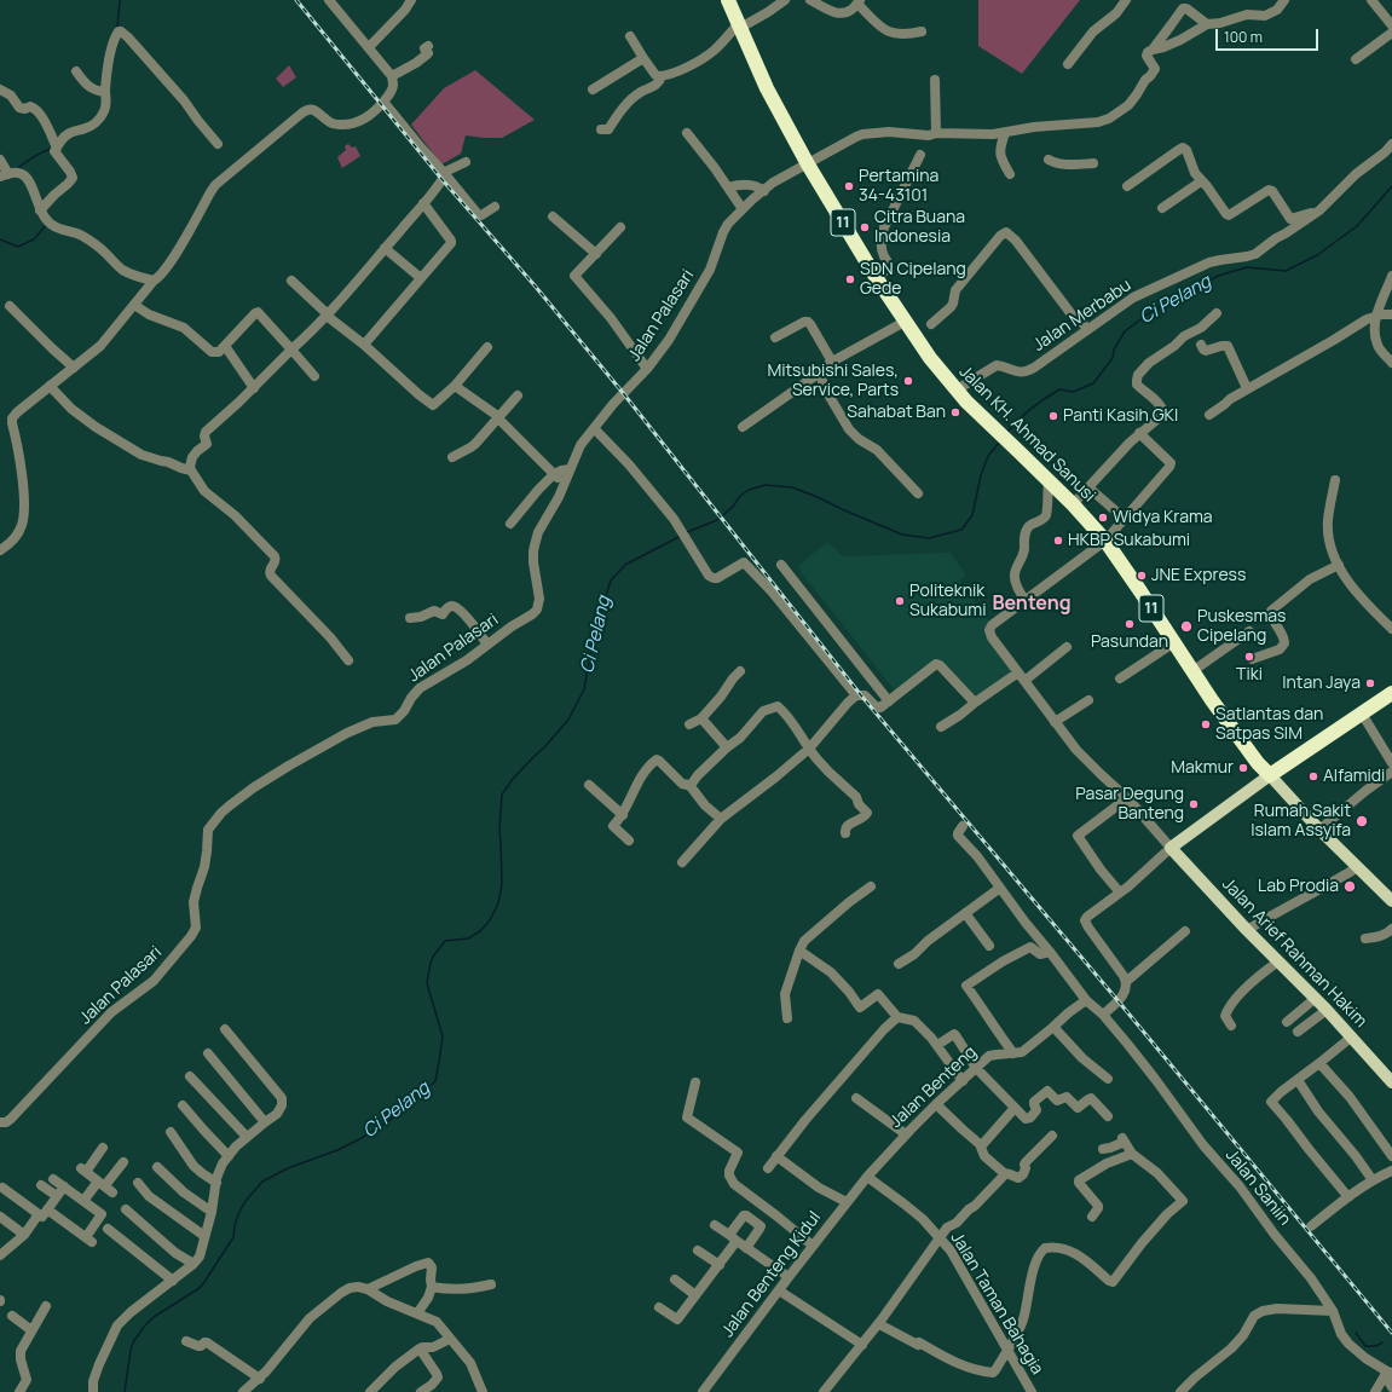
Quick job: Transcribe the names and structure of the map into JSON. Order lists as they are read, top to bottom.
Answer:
{
  "streets": {
    "highway": ["11", "Jalan KH. Ahmad Sanusi"],
    "main road": ["Jalan Arief Rahman Hakim"],
    "street": [
      "Jalan Palasari",
      "Jalan Merbabu",
      "Jalan Benteng",
      "Jalan Saniin",
      "Jalan Benteng Kidul",
      "Jalan Taman Bahagia"
    ]
  },
  "crossings": [
    ["Jalan Palasari", "Jalan KH. Ahmad Sanusi"],
    ["Jalan Merbabu", "Jalan KH. Ahmad Sanusi"],
    ["Jalan Benteng", "Jalan Benteng Kidul"],
    ["Jalan Benteng", "Jalan Taman Bahagia"],
    ["Jalan Benteng Kidul", "Jalan Taman Bahagia"]
  ],
  "districts": ["Benteng"],
  "water": ["Ci Pelang"],
  "places": [
    "Pertamina 34-43101",
    "Citra Buana Indonesia",
    "SDN Cipelang Gede",
    "Mitsubishi Sales, Service, Parts",
    "Sahabat Ban",
    "Panti Kasih GKI",
    "Widya Krama",
    "HKBP Sukabumi",
    "JNE Express",
    "Politeknik Sukabumi",
    "Pasundan",
    "Puskesmas Cipelang",
    "Tiki",
    "Intan Jaya",
    "Satlantas dan Satpas SIM",
    "Makmur",
    "Alfamidi",
    "Pasar Degung Banteng",
    "Rumah Sakit Islam Assyifa",
    "Lab Prodia"
  ],
  "scale_bar": "100 m"
}
